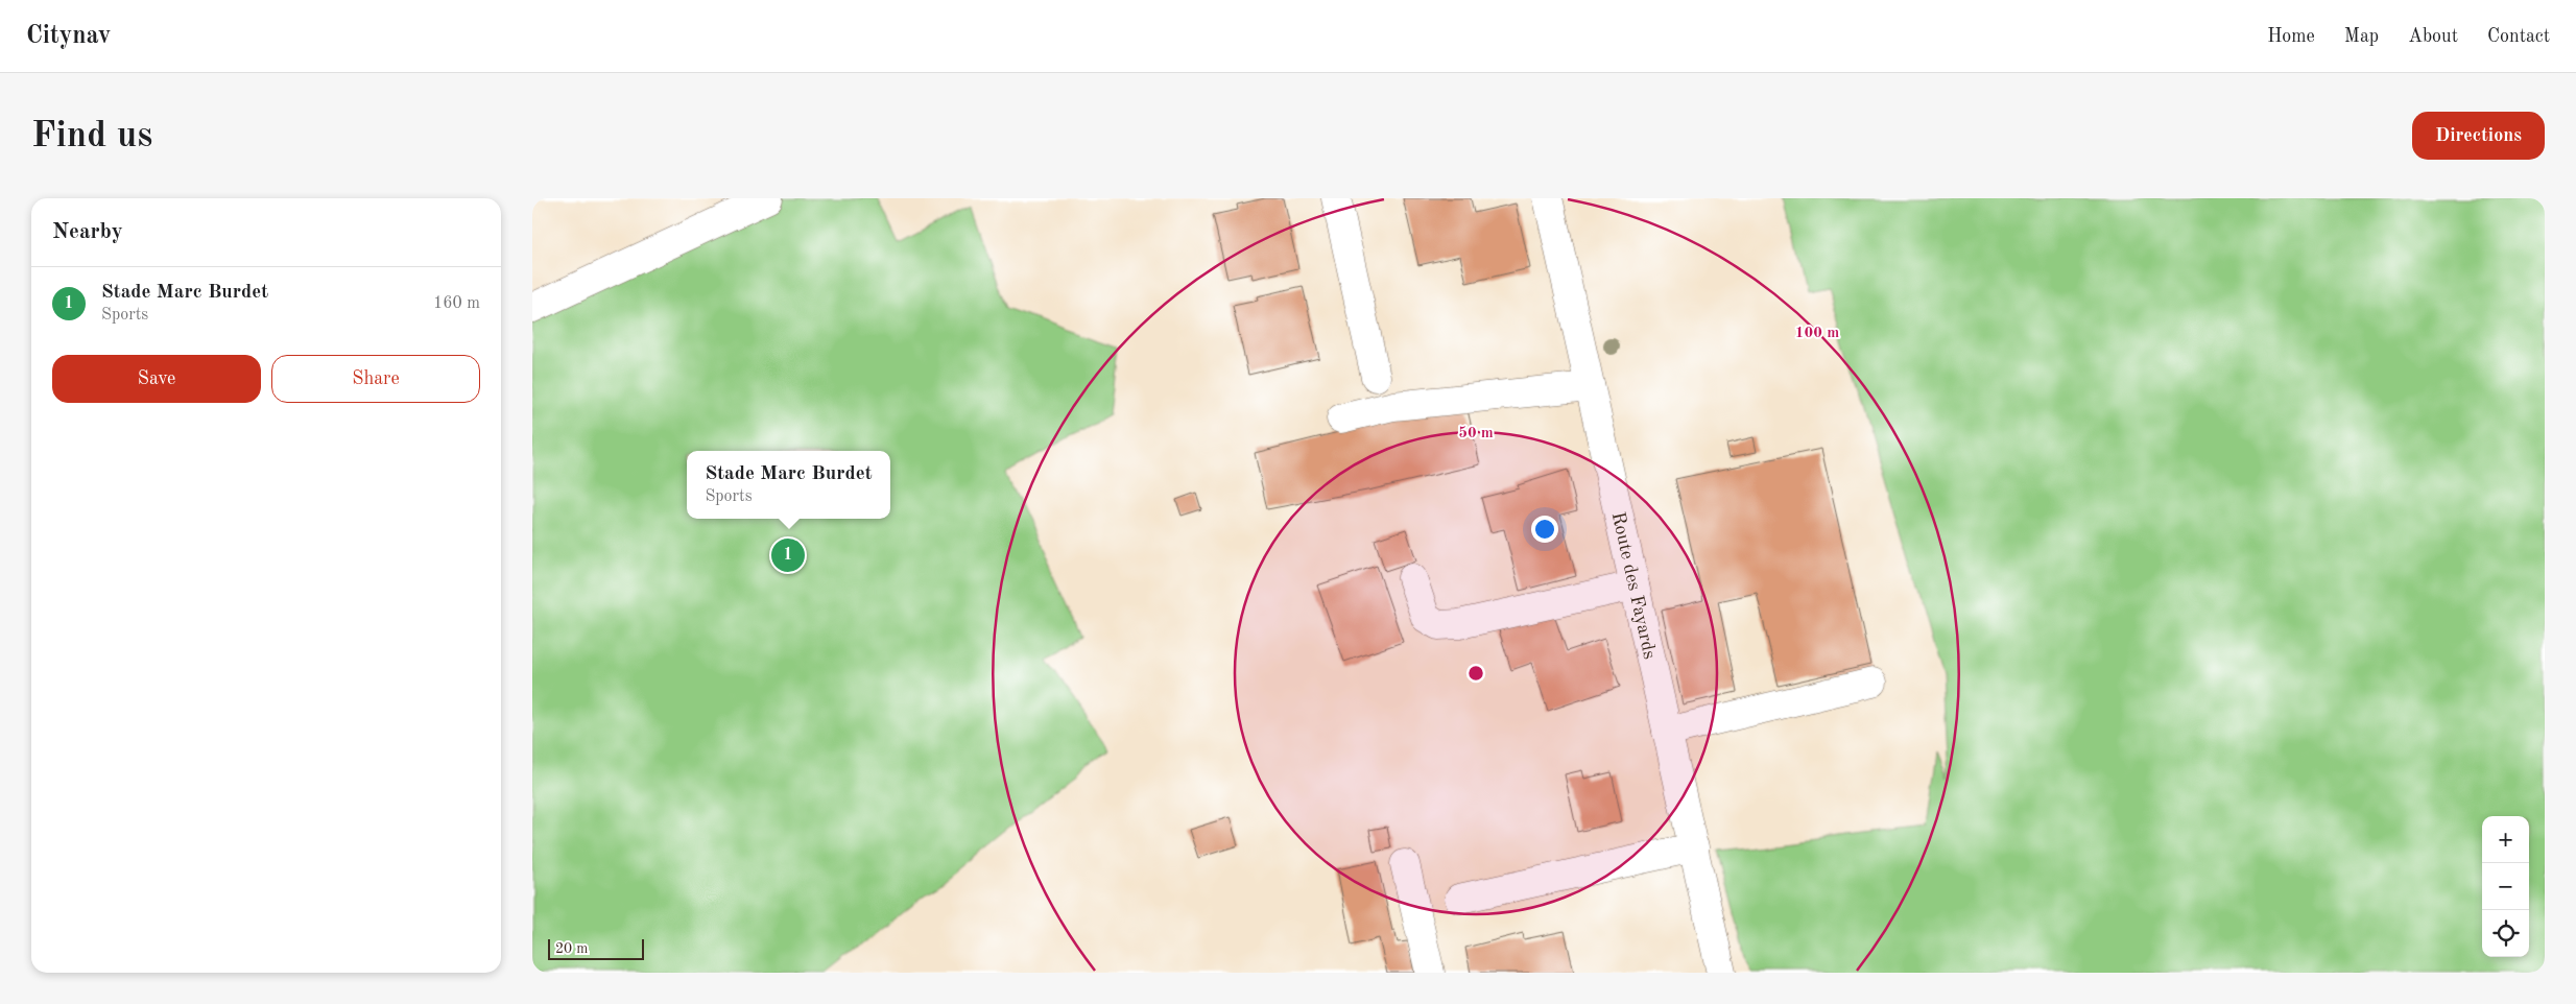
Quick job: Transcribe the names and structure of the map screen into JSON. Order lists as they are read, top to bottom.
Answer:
{
  "streets": {
    "main road": ["Route des Fayards"]
  },
  "scale_bar": "20 m",
  "page": {
    "header": "Citynav",
    "nav": [
      "Home",
      "Map",
      "About",
      "Contact"
    ],
    "buttons": [
      "Directions",
      ["Save", "Share"]
    ],
    "title": "Find us",
    "heading": "Nearby",
    "list": [
      {
        "mark": "1",
        "name": "Stade Marc Burdet",
        "note": "Sports",
        "value": "160 m"
      }
    ],
    "popup": ["Stade Marc Burdet", "Sports"],
    "pins": "1",
    "map_buttons": ["+", "−"],
    "scale": "20 m"
  },
  "rings": ["100 m", "50 m"]
}
